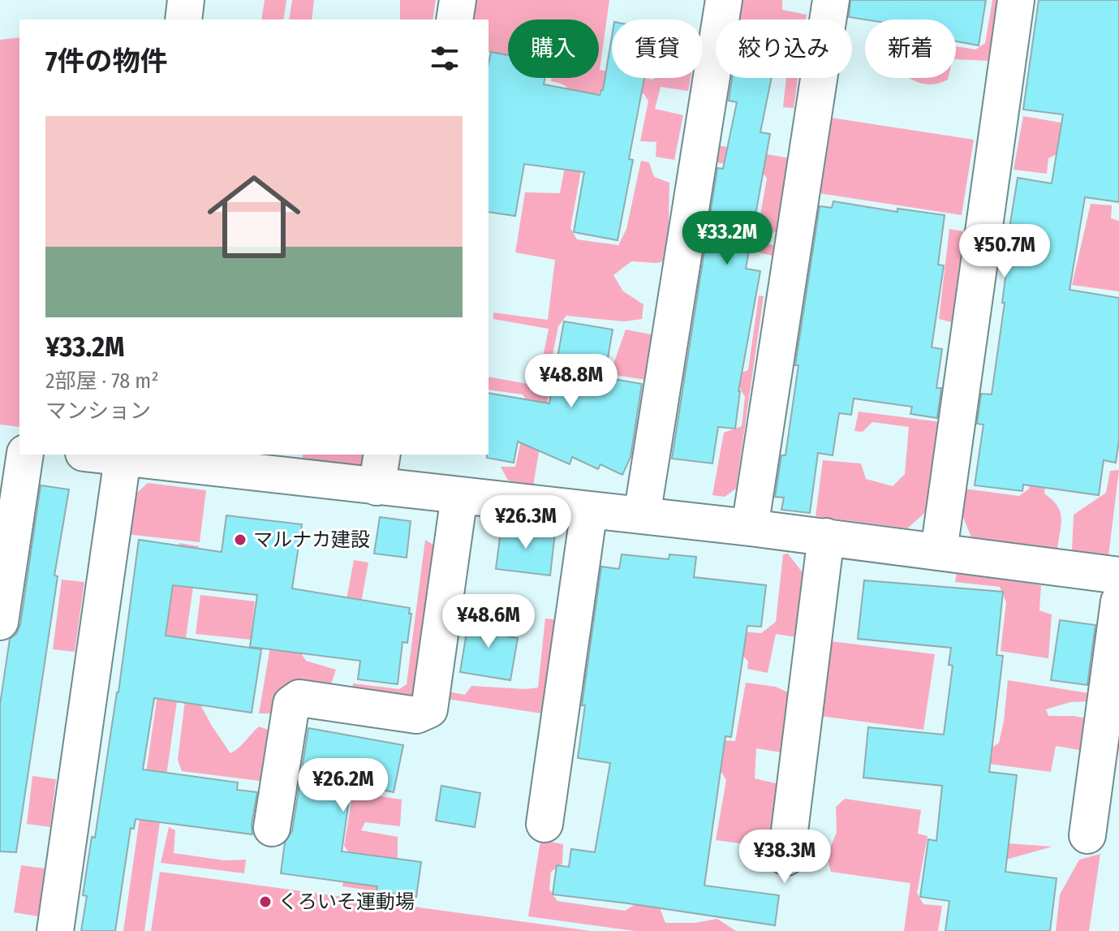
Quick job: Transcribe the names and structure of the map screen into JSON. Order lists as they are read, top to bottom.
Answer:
{
  "places": ["マルナカ建設", "くろいそ運動場"],
  "page": {
    "chip": [
      "購入",
      "賃貸",
      "絞り込み",
      "新着"
    ],
    "heading": "7件の物件",
    "list": [
      {
        "name": "¥33.2M",
        "note": "2部屋 · 78 m² · マンション"
      }
    ],
    "price": [
      "¥33.2M",
      "¥50.7M",
      "¥48.8M",
      "¥26.3M",
      "¥48.6M",
      "¥26.2M",
      "¥38.3M"
    ]
  }
}
